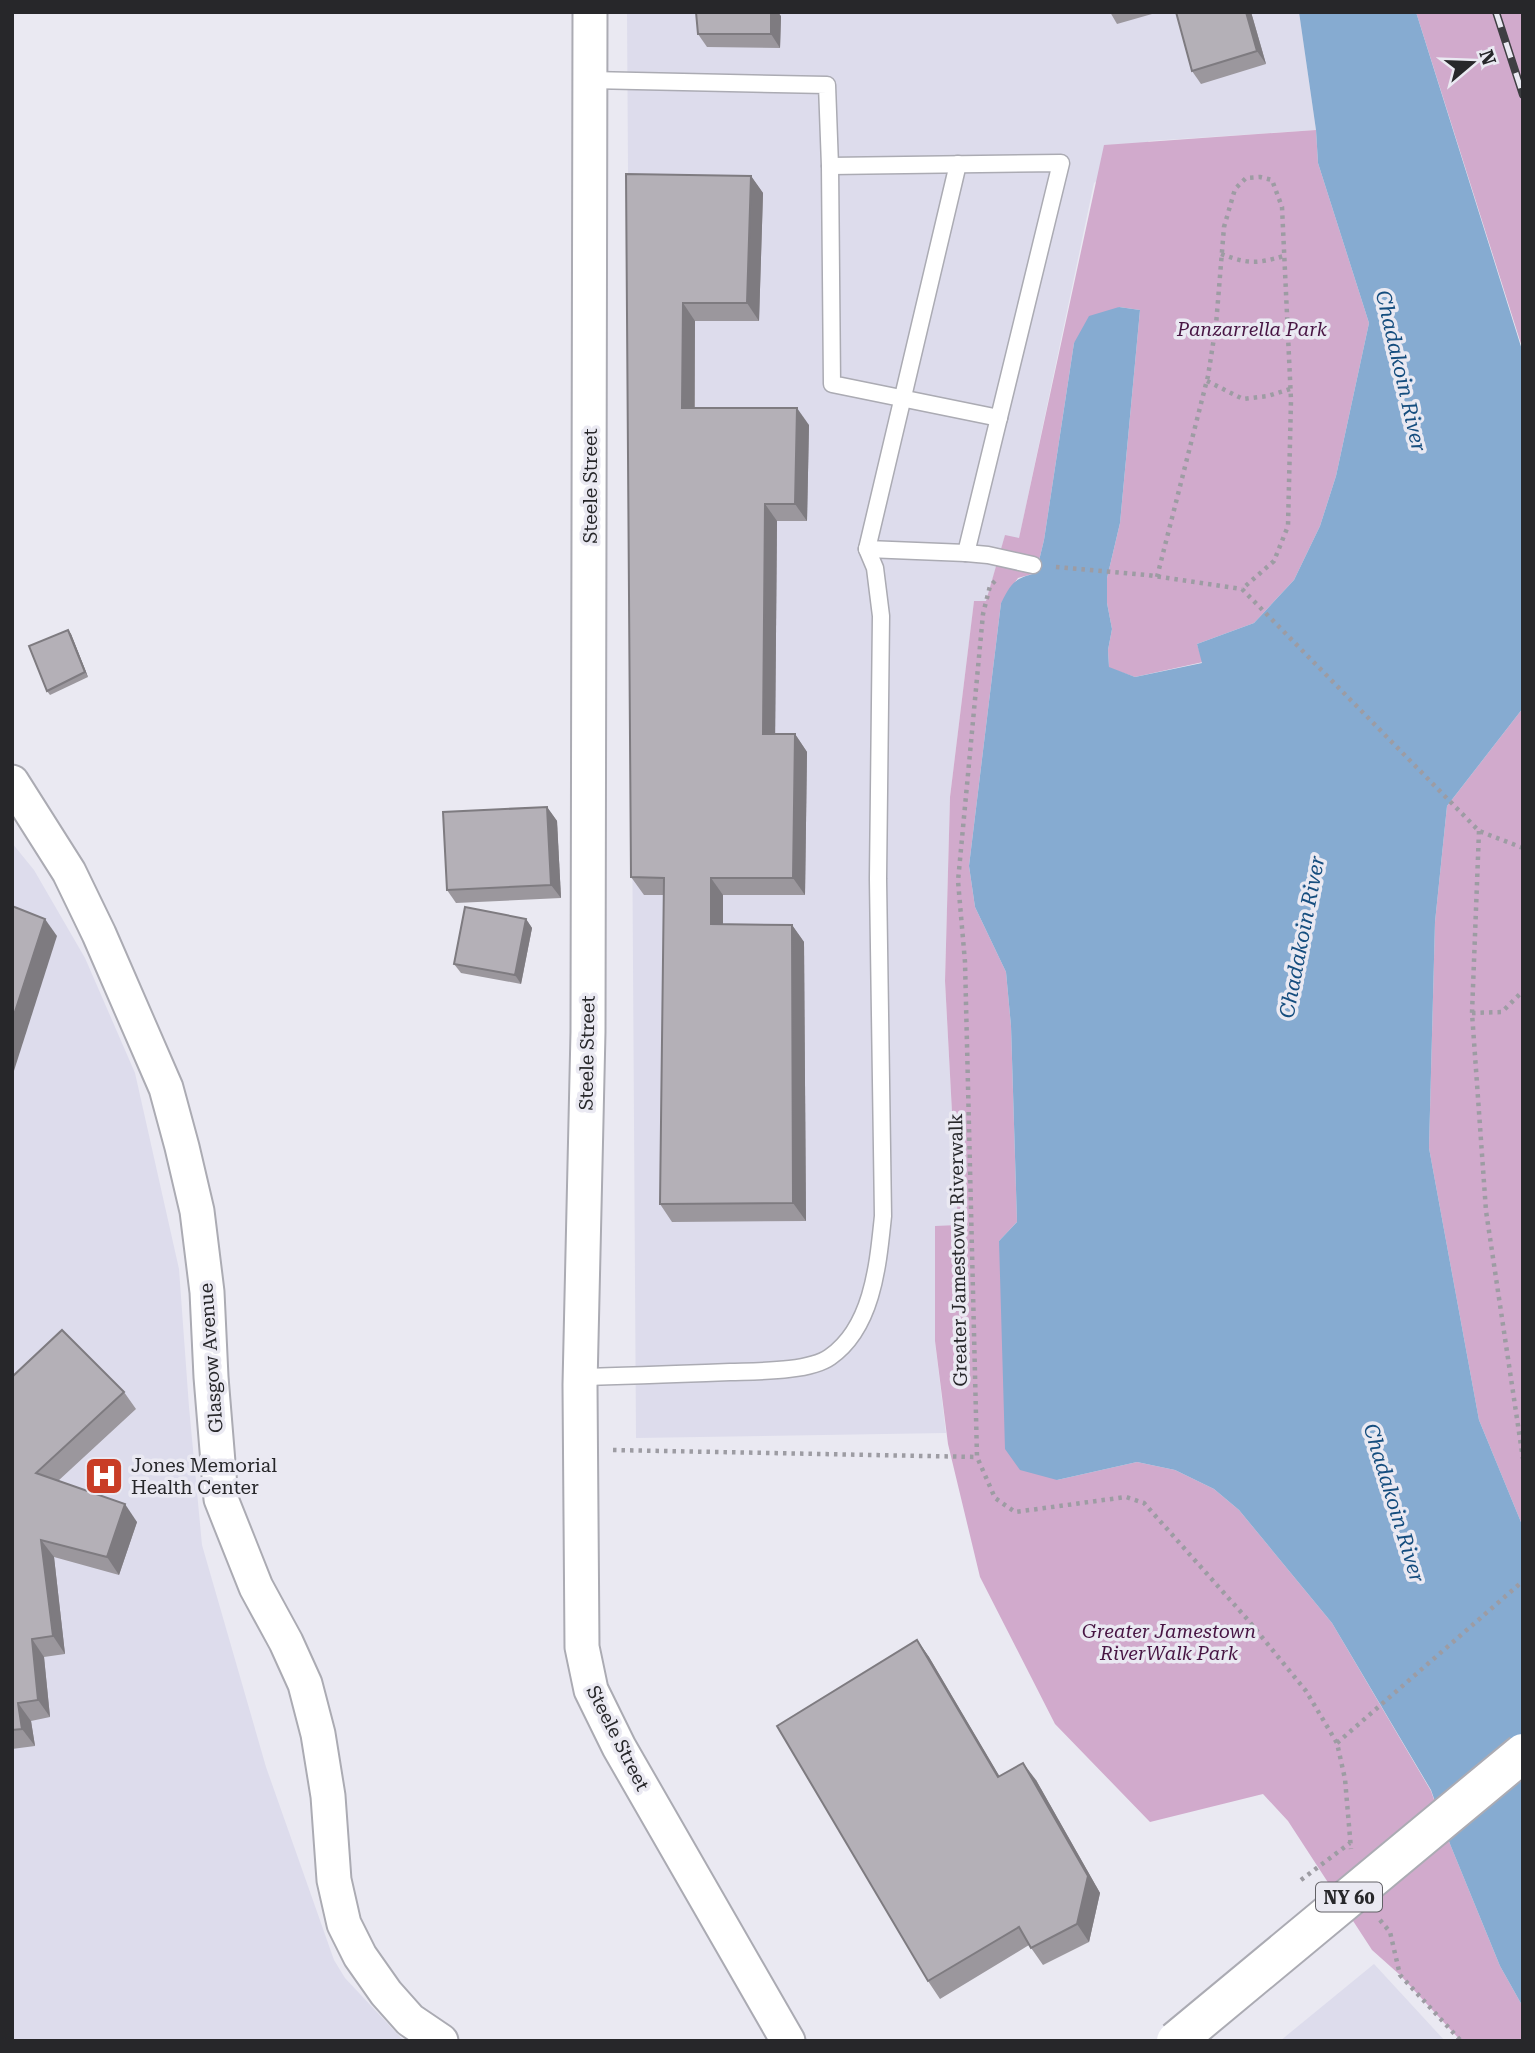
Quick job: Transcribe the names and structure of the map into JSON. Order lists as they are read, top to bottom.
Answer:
{
  "streets": {
    "highway": ["NY 60"],
    "street": ["Steele Street", "Glasgow Avenue"],
    "path": ["Greater Jamestown Riverwalk"]
  },
  "water": ["Chadakoin River"],
  "parks": ["Panzarrella Park", "Greater Jamestown RiverWalk Park"],
  "places": {
    "hospital": ["Jones Memorial Health Center"]
  },
  "north": "right"
}
